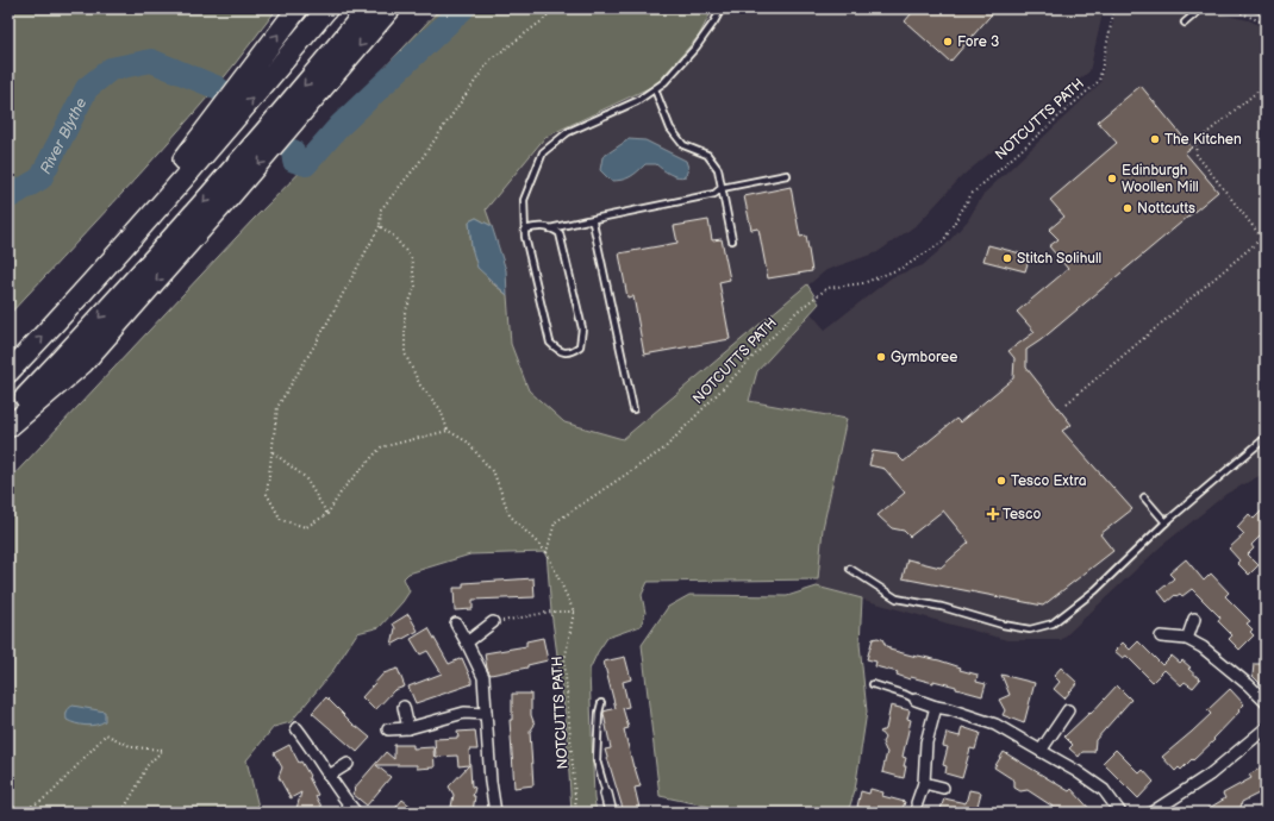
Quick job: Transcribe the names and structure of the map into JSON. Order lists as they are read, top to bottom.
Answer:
{
  "streets": {
    "path": ["NOTCUTTS PATH"]
  },
  "water": ["River Blythe"],
  "places": {
    "other": [
      "Fore 3",
      "The Kitchen",
      "Edinburgh Woollen Mill",
      "Nottcutts",
      "Stitch Solihull",
      "Gymboree",
      "Tesco Extra"
    ],
    "health": ["Tesco"]
  }
}
